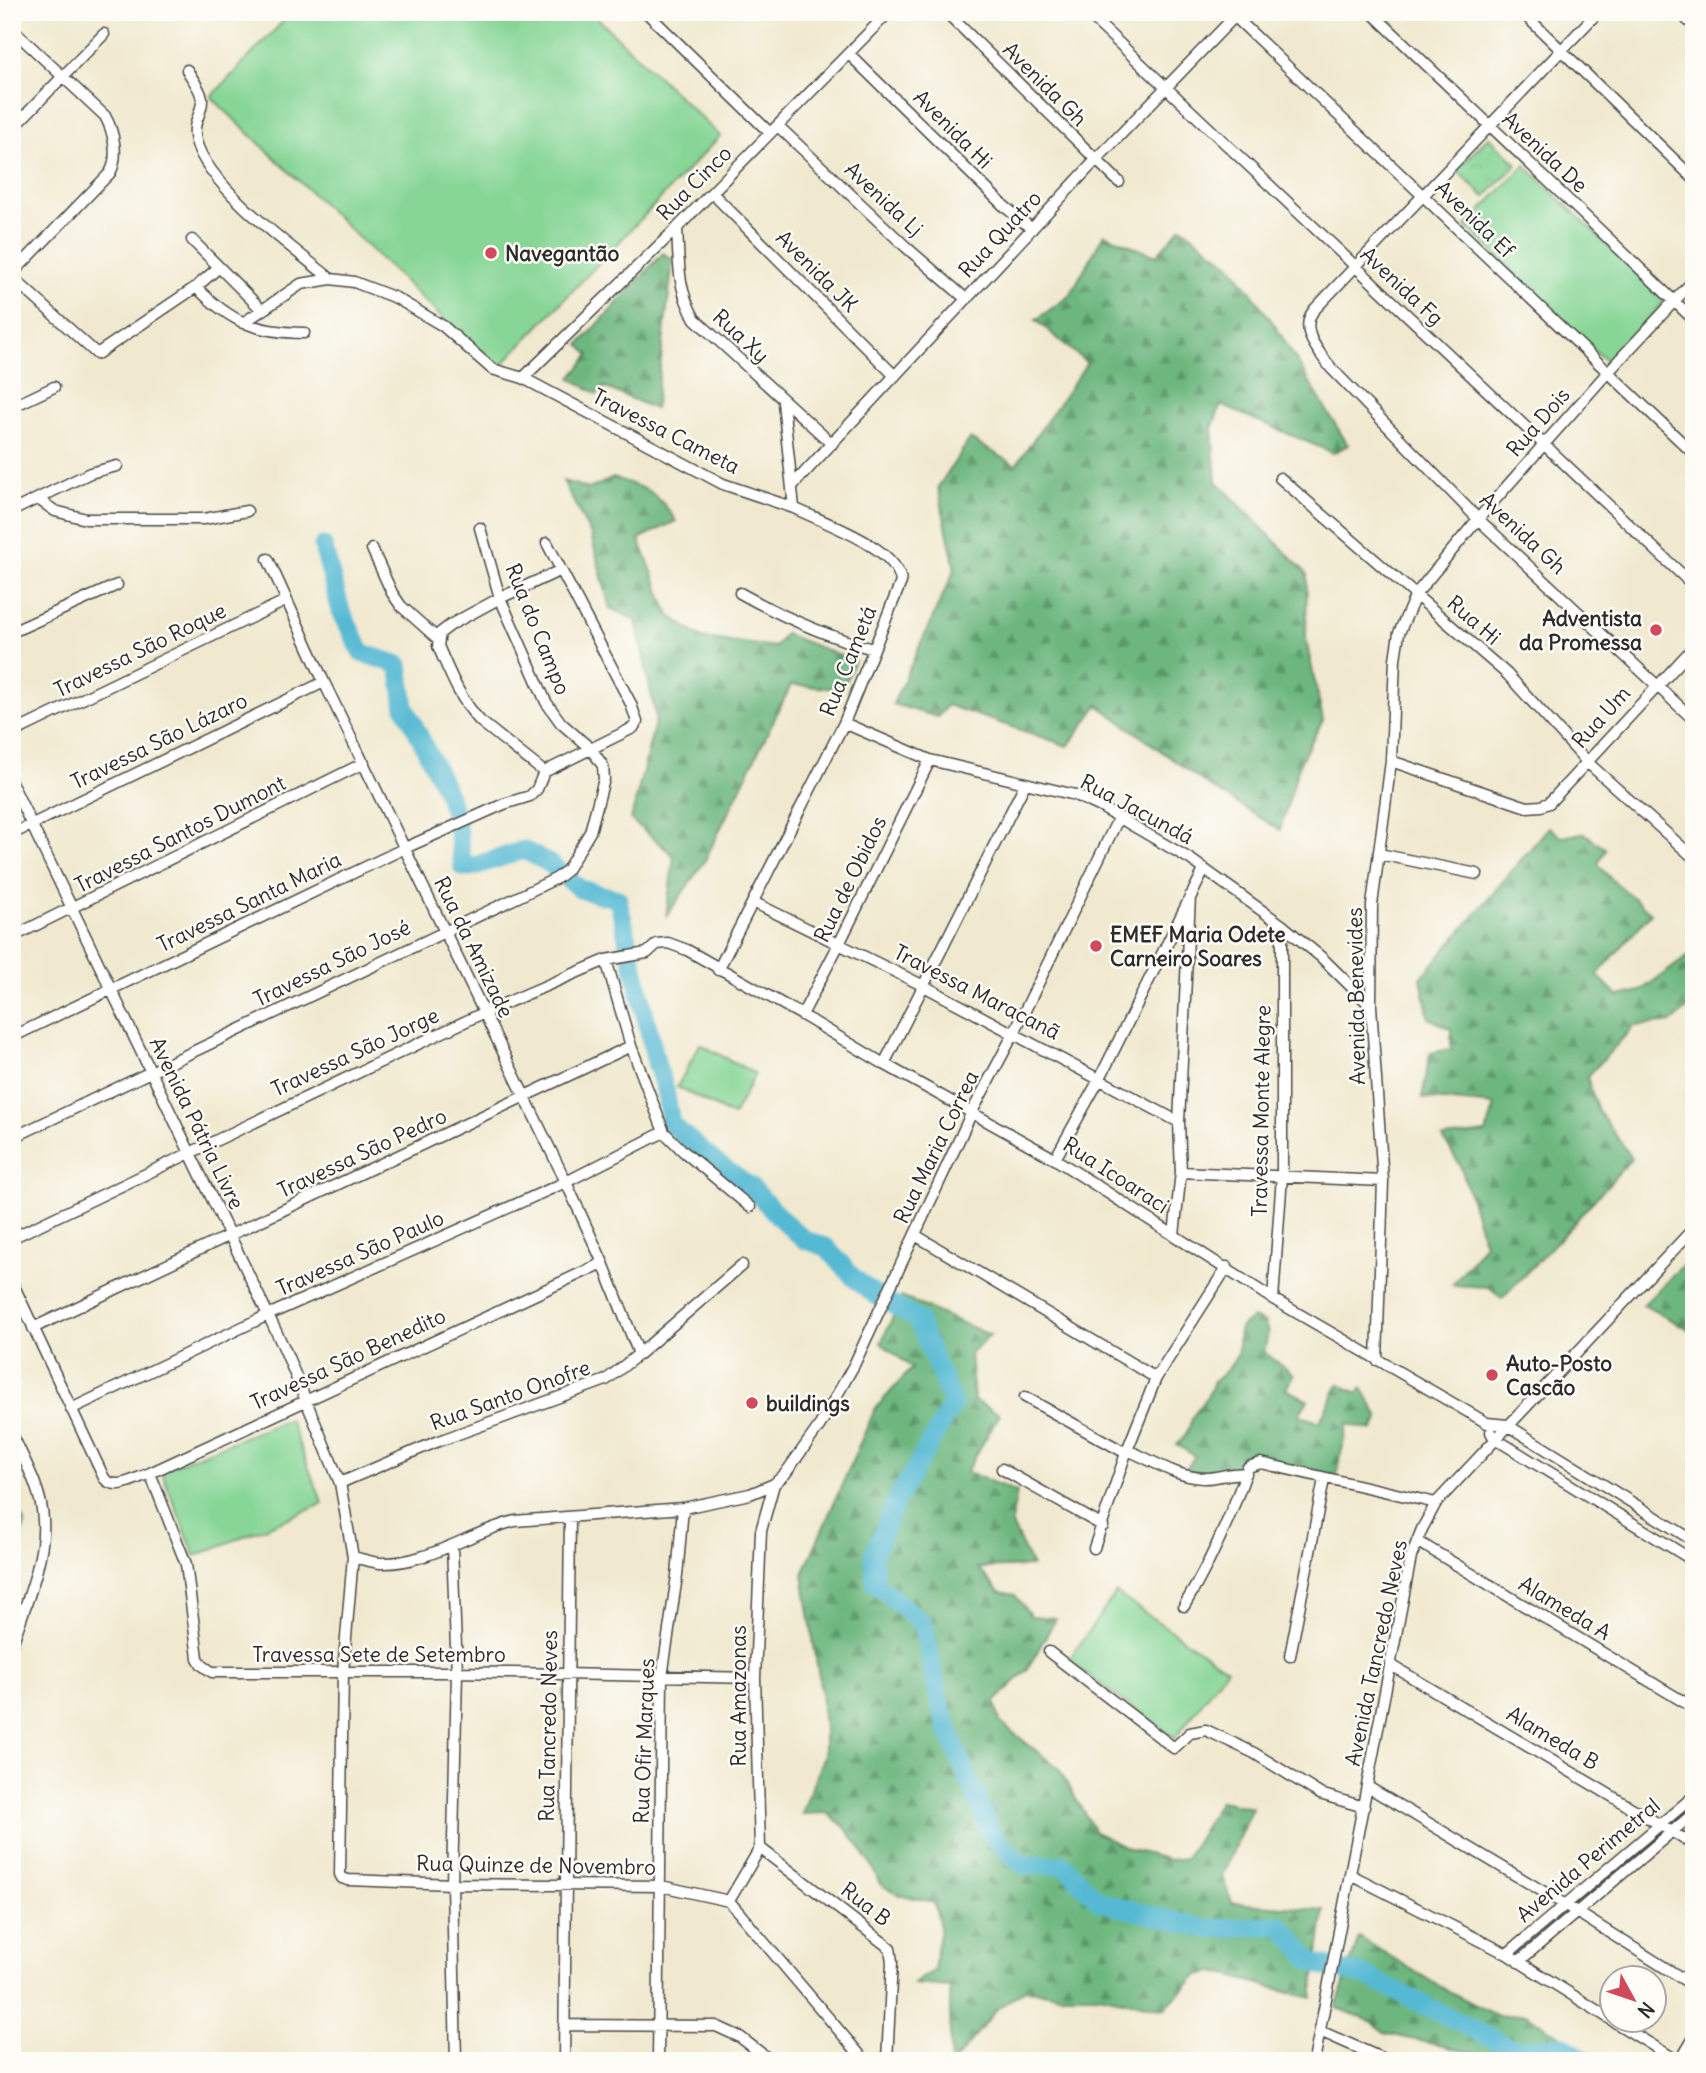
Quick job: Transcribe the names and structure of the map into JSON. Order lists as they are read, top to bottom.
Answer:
{
  "streets": {
    "street": [
      "Avenida Gh",
      "Avenida Hi",
      "Avenida De",
      "Rua Cinco",
      "Avenida Lj",
      "Avenida Ef",
      "Rua Quatro",
      "Avenida JK",
      "Avenida Fg",
      "Rua Xy",
      "Rua Dois",
      "Travessa Cameta",
      "Rua Hi",
      "Rua do Campo",
      "Travessa São Roque",
      "Rua Cametá",
      "Rua Um",
      "Travessa São Lázaro",
      "Rua Jacundá",
      "Travessa Santos Dumont",
      "Rua de Obidos",
      "Travessa Santa Maria",
      "Rua da Amizade",
      "Travessa São José",
      "Travessa Maracanã",
      "Avenida Benevides",
      "Travessa São Jorge",
      "Travessa Monte Alegre",
      "Avenida Pátria Livre",
      "Rua Maria Correa",
      "Travessa São Pedro",
      "Rua Icoaraci",
      "Travessa São Paulo",
      "Travessa São Benedito",
      "Rua Santo Onofre",
      "Alameda A",
      "Avenida Tancredo Neves",
      "Travessa Sete de Setembro",
      "Rua Amazonas",
      "Rua Tancredo Neves",
      "Alameda B",
      "Rua Ofir Marques",
      "Avenida Perimetral",
      "Rua Quinze de Novembro",
      "Rua B"
    ]
  },
  "crossings": [
    ["Avenida Gh", "Rua Quatro"],
    ["Avenida Gh", "Avenida Fg"],
    ["Avenida Gh", "Rua Dois"],
    ["Avenida Gh", "Rua Um"],
    ["Avenida Hi", "Rua Cinco"],
    ["Avenida Hi", "Rua Quatro"],
    ["Avenida De", "Rua Dois"],
    ["Rua Cinco", "Avenida Lj"],
    ["Rua Cinco", "Avenida JK"],
    ["Rua Cinco", "Rua Xy"],
    ["Rua Cinco", "Travessa Cameta"],
    ["Avenida Lj", "Rua Quatro"],
    ["Avenida Ef", "Rua Quatro"],
    ["Avenida Ef", "Rua Dois"],
    ["Rua Quatro", "Avenida JK"],
    ["Rua Quatro", "Avenida Fg"],
    ["Rua Quatro", "Rua Xy"],
    ["Avenida Fg", "Rua Dois"],
    ["Rua Dois", "Rua Hi"],
    ["Rua Dois", "Avenida Benevides"],
    ["Travessa Cameta", "Rua Cametá"],
    ["Rua Hi", "Rua Um"],
    ["Rua Hi", "Avenida Benevides"],
    ["Rua do Campo", "Travessa São José"],
    ["Travessa São Roque", "Rua da Amizade"],
    ["Rua Cametá", "Rua Jacundá"],
    ["Rua Cametá", "Travessa Maracanã"],
    ["Rua Cametá", "Travessa São Jorge"],
    ["Rua Cametá", "Rua Icoaraci"],
    ["Rua Um", "Avenida Benevides"],
    ["Travessa São Lázaro", "Rua da Amizade"],
    ["Travessa São Lázaro", "Avenida Pátria Livre"],
    ["Rua Jacundá", "Rua de Obidos"],
    ["Rua Jacundá", "Avenida Benevides"],
    ["Rua Jacundá", "Travessa Monte Alegre"],
    ["Rua Jacundá", "Rua Maria Correa"],
    ["Travessa Santos Dumont", "Rua da Amizade"],
    ["Travessa Santos Dumont", "Avenida Pátria Livre"],
    ["Rua de Obidos", "Travessa Maracanã"],
    ["Rua de Obidos", "Rua Icoaraci"],
    ["Travessa Santa Maria", "Rua da Amizade"],
    ["Travessa Santa Maria", "Avenida Pátria Livre"],
    ["Rua da Amizade", "Travessa São José"],
    ["Rua da Amizade", "Travessa São Jorge"],
    ["Rua da Amizade", "Travessa São Pedro"],
    ["Rua da Amizade", "Travessa São Paulo"],
    ["Rua da Amizade", "Travessa São Benedito"],
    ["Rua da Amizade", "Rua Santo Onofre"],
    ["Travessa São José", "Avenida Pátria Livre"],
    ["Travessa Maracanã", "Rua Maria Correa"],
    ["Avenida Benevides", "Rua Icoaraci"],
    ["Travessa São Jorge", "Avenida Pátria Livre"],
    ["Travessa São Jorge", "Rua Icoaraci"],
    ["Travessa Monte Alegre", "Rua Icoaraci"],
    ["Avenida Pátria Livre", "Travessa São Pedro"],
    ["Avenida Pátria Livre", "Travessa São Paulo"],
    ["Avenida Pátria Livre", "Travessa São Benedito"],
    ["Avenida Pátria Livre", "Rua Santo Onofre"],
    ["Avenida Pátria Livre", "Travessa Sete de Setembro"],
    ["Avenida Pátria Livre", "Rua Quinze de Novembro"],
    ["Rua Maria Correa", "Rua Icoaraci"],
    ["Rua Maria Correa", "Rua Amazonas"],
    ["Rua Icoaraci", "Avenida Tancredo Neves"],
    ["Travessa São Paulo", "Travessa São Benedito"],
    ["Travessa São Benedito", "Travessa Sete de Setembro"],
    ["Alameda A", "Avenida Tancredo Neves"],
    ["Avenida Tancredo Neves", "Alameda B"],
    ["Travessa Sete de Setembro", "Rua Amazonas"],
    ["Travessa Sete de Setembro", "Rua Tancredo Neves"],
    ["Travessa Sete de Setembro", "Rua Ofir Marques"],
    ["Rua Amazonas", "Rua B"],
    ["Rua Tancredo Neves", "Rua Quinze de Novembro"],
    ["Alameda B", "Avenida Perimetral"],
    ["Rua Ofir Marques", "Rua Quinze de Novembro"]
  ],
  "places": [
    "Navegantão",
    "Adventista da Promessa",
    "EMEF Maria Odete Carneiro Soares",
    "Auto-Posto Cascão",
    "buildings"
  ],
  "north": "bottom right"
}
